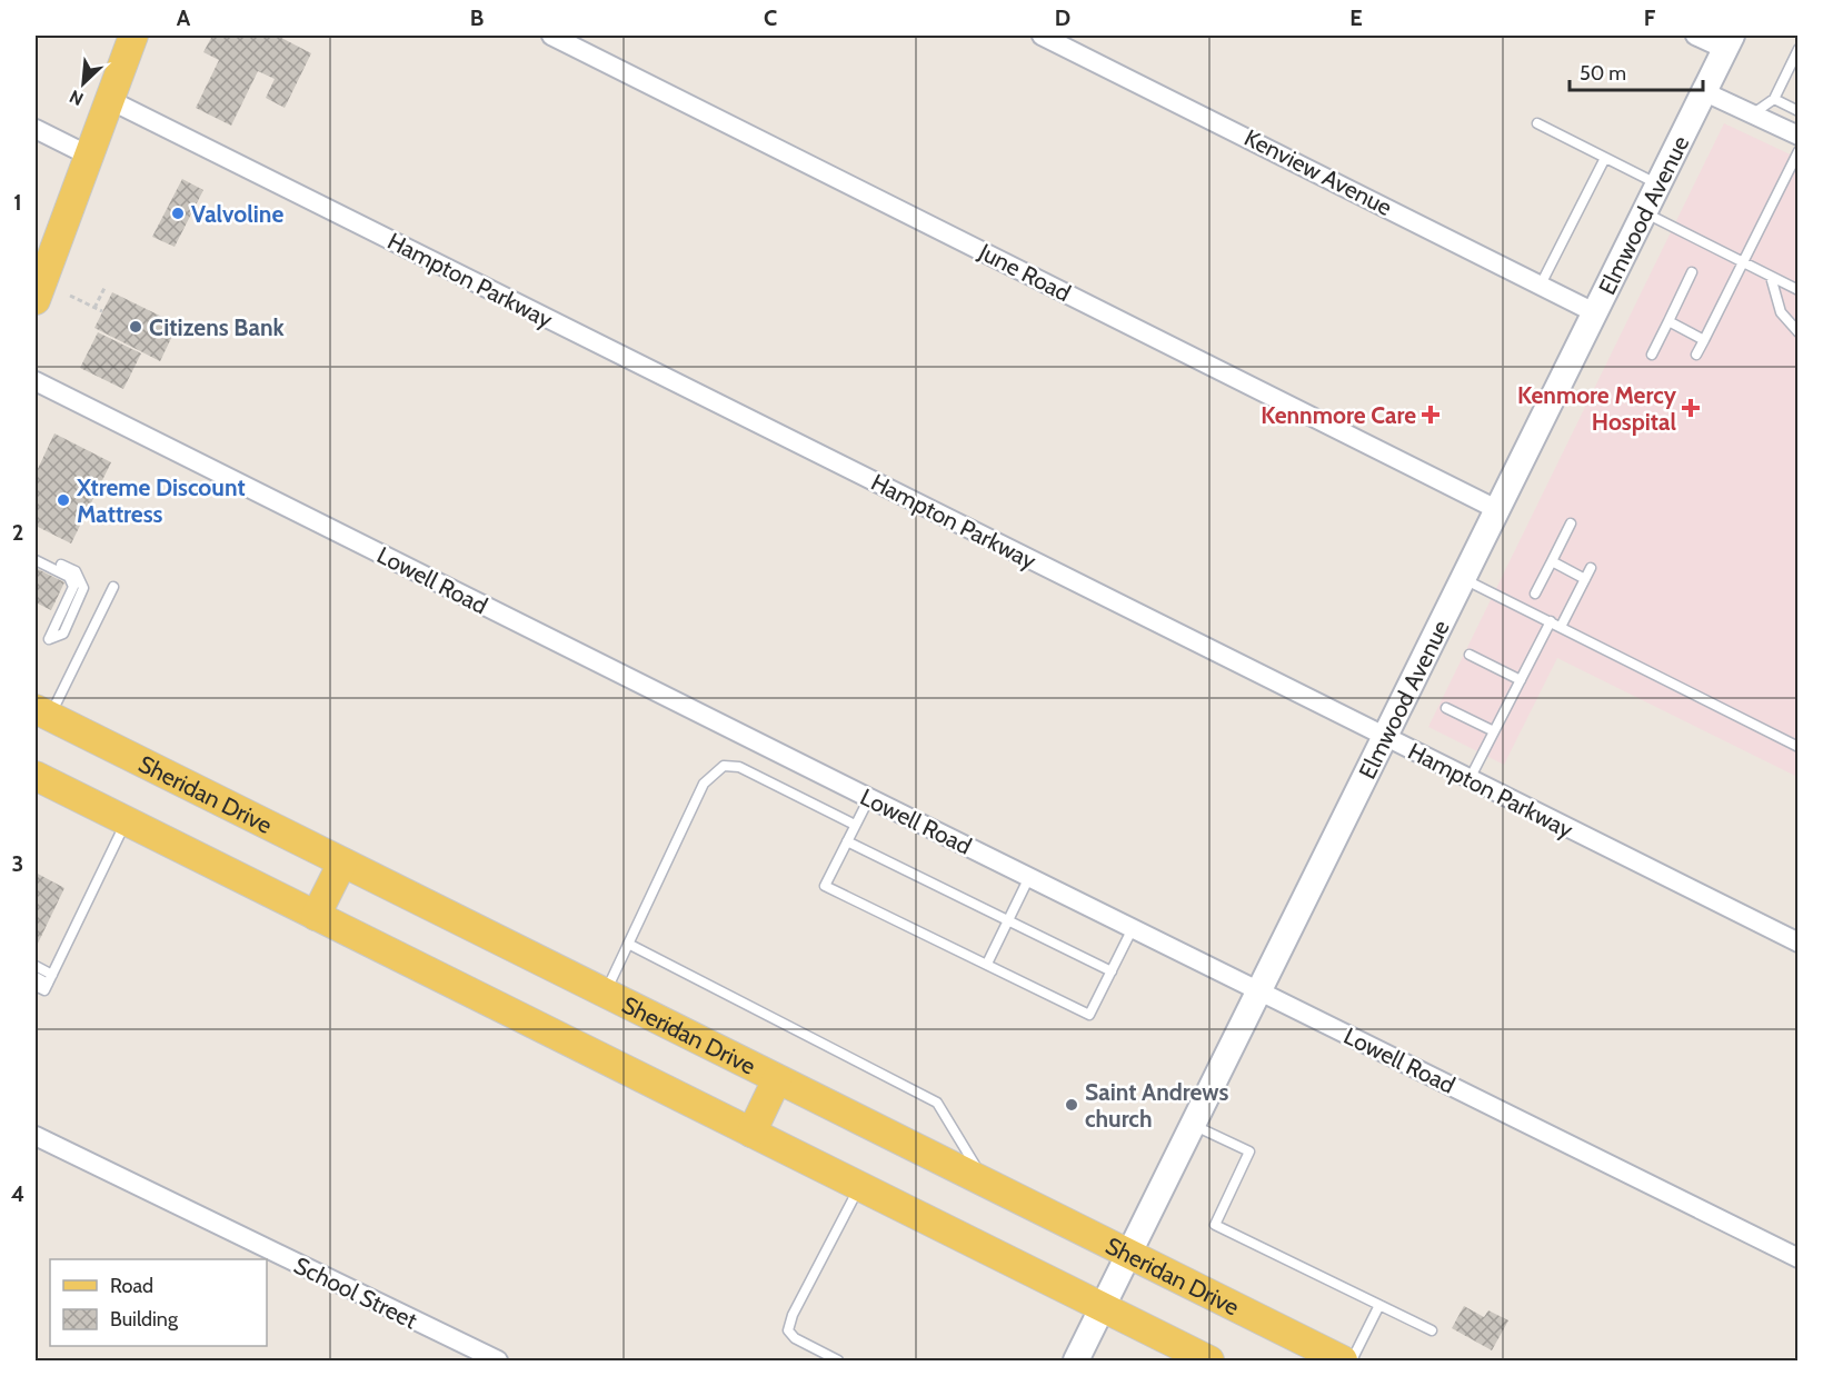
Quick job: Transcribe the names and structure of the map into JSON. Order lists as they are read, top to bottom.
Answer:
{
  "streets": {
    "main road": ["Sheridan Drive"],
    "street": [
      "Kenview Avenue",
      "Elmwood Avenue",
      "June Road",
      "Hampton Parkway",
      "Lowell Road",
      "School Street"
    ]
  },
  "crossings": [
    ["Kenview Avenue", "Elmwood Avenue"],
    ["Elmwood Avenue", "June Road"],
    ["Elmwood Avenue", "Hampton Parkway"],
    ["Elmwood Avenue", "Lowell Road"],
    ["Elmwood Avenue", "Sheridan Drive"]
  ],
  "places": {
    "other": [
      "Valvoline",
      "Citizens Bank",
      "Xtreme Discount Mattress",
      "Saint Andrews church"
    ],
    "health": ["Kenmore Mercy Hospital", "Kennmore Care"]
  },
  "legend": ["Road", "Building"],
  "scale_bar": "50 m",
  "north": "bottom left",
  "grid": {
    "columns": [
      "A",
      "B",
      "C",
      "D",
      "E",
      "F"
    ],
    "rows": [
      "1",
      "2",
      "3",
      "4"
    ]
  }
}
